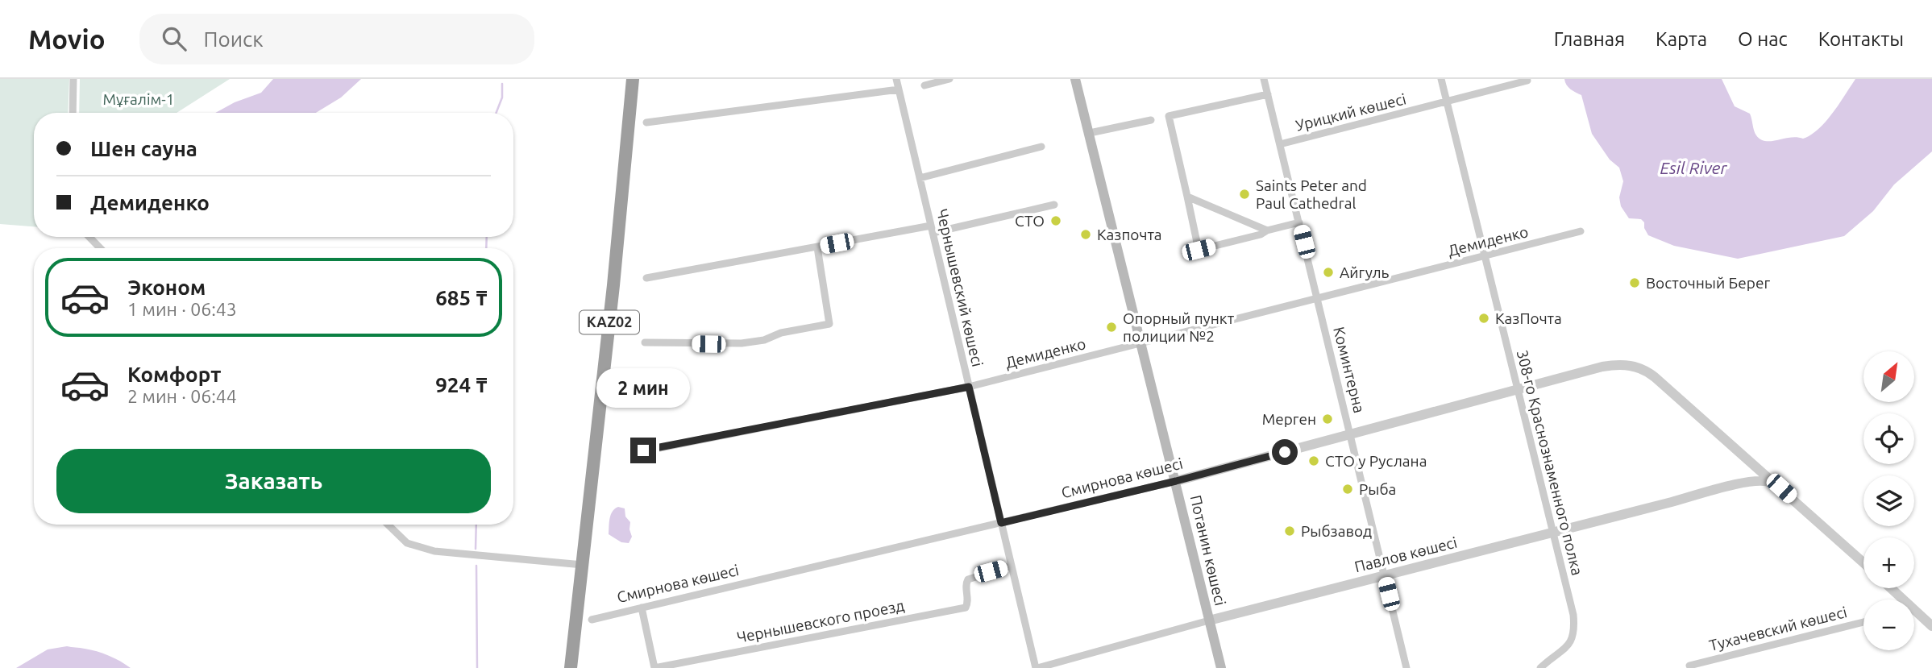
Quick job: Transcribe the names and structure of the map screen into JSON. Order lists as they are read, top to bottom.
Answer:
{
  "streets": {
    "highway": ["KAZ02"],
    "main road": ["Потанин көшесі"],
    "street": [
      "Урицкий көшесі",
      "Демиденко",
      "Чернышевский көшесі",
      "Коминтерна",
      "308-го Краснознаменного полка",
      "Смирнова көшесі",
      "Павлов көшесі",
      "Чернышевского проезд",
      "Тухачевский көшесі"
    ]
  },
  "crossings": [
    ["Урицкий көшесі", "Коминтерна"],
    ["Урицкий көшесі", "308-го Краснознаменного полка"],
    ["Демиденко", "Чернышевский көшесі"],
    ["Демиденко", "Коминтерна"],
    ["Демиденко", "308-го Краснознаменного полка"],
    ["Демиденко", "Потанин көшесі"],
    ["Чернышевский көшесі", "Смирнова көшесі"],
    ["Чернышевский көшесі", "Павлов көшесі"],
    ["Чернышевский көшесі", "Чернышевского проезд"],
    ["Коминтерна", "Смирнова көшесі"],
    ["Коминтерна", "Павлов көшесі"],
    ["308-го Краснознаменного полка", "Смирнова көшесі"],
    ["308-го Краснознаменного полка", "Павлов көшесі"],
    ["Смирнова көшесі", "Потанин көшесі"],
    ["Смирнова көшесі", "Павлов көшесі"],
    ["Потанин көшесі", "Павлов көшесі"]
  ],
  "water": ["Esil River"],
  "parks": ["Мұғалім-1"],
  "places": [
    "Saints Peter and Paul Cathedral",
    "СТО",
    "Казпочта",
    "Айгуль",
    "Восточный Берег",
    "КазПочта",
    "Опорный пункт полиции №2",
    "Мерген",
    "СТО у Руслана",
    "Рыба",
    "Рыбзавод"
  ],
  "north": "top right",
  "page": {
    "header": "Movio",
    "search": "Поиск",
    "nav": [
      "Главная",
      "Карта",
      "О нас",
      "Контакты"
    ],
    "banner": ["Шен сауна", "Демиденко"],
    "list": [
      {
        "name": "Эконом",
        "note": "1 мин · 06:43",
        "value": "685 ₸"
      },
      {
        "name": "Комфорт",
        "note": "2 мин · 06:44",
        "value": "924 ₸"
      }
    ],
    "map_buttons": ["+", "−"],
    "bubble": "2 мин",
    "buttons": "Заказать"
  }
}
